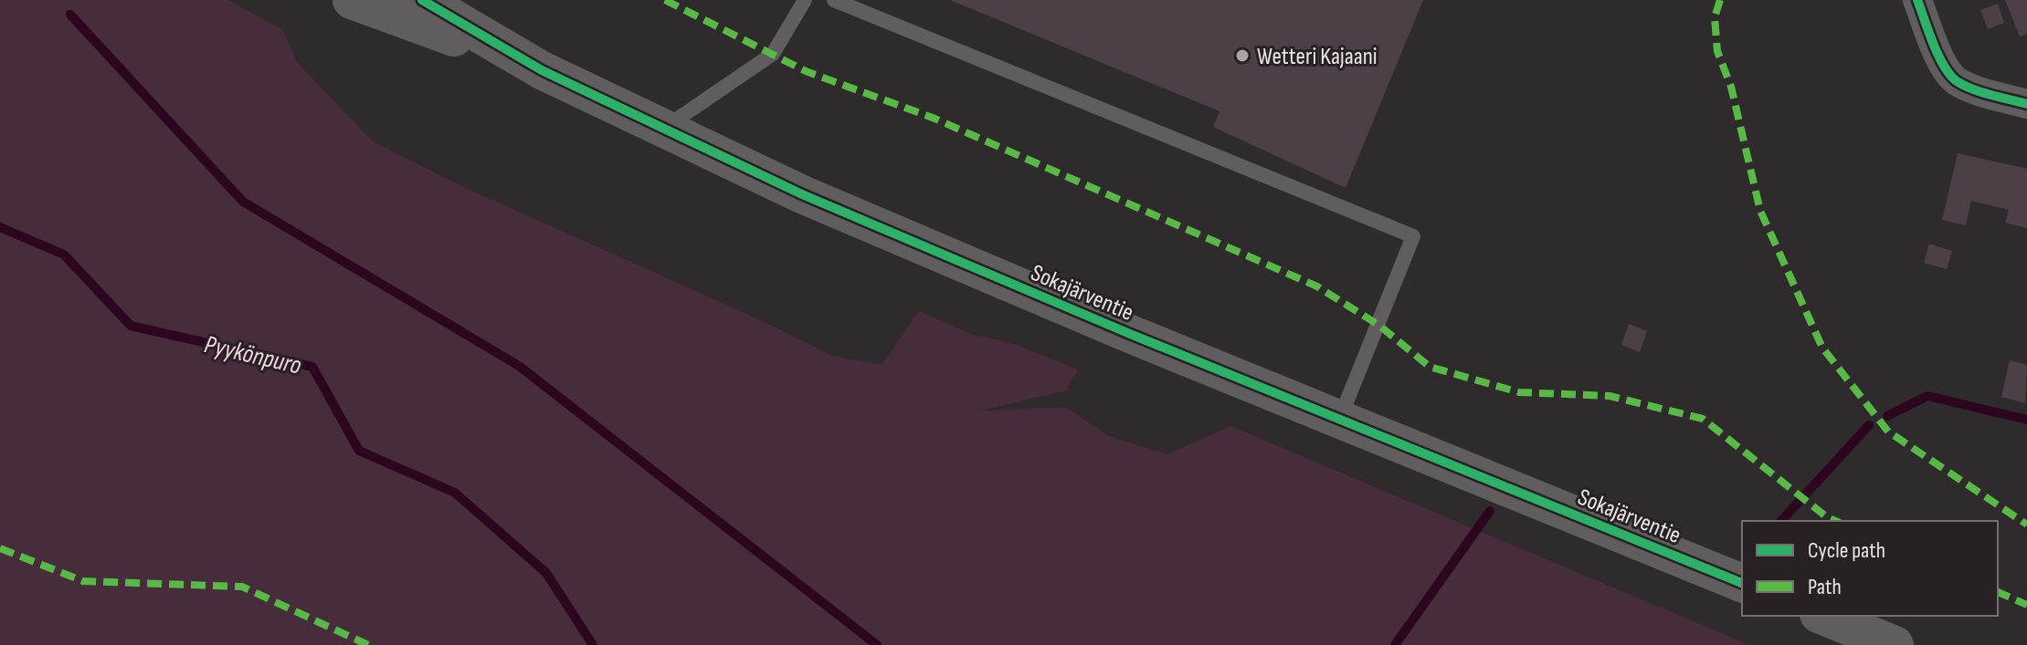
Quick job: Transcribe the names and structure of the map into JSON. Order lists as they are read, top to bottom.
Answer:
{
  "streets": {
    "street": ["Sokajärventie"]
  },
  "water": ["Pyykönpuro"],
  "places": ["Wetteri Kajaani"],
  "legend": ["Cycle path", "Path"]
}
